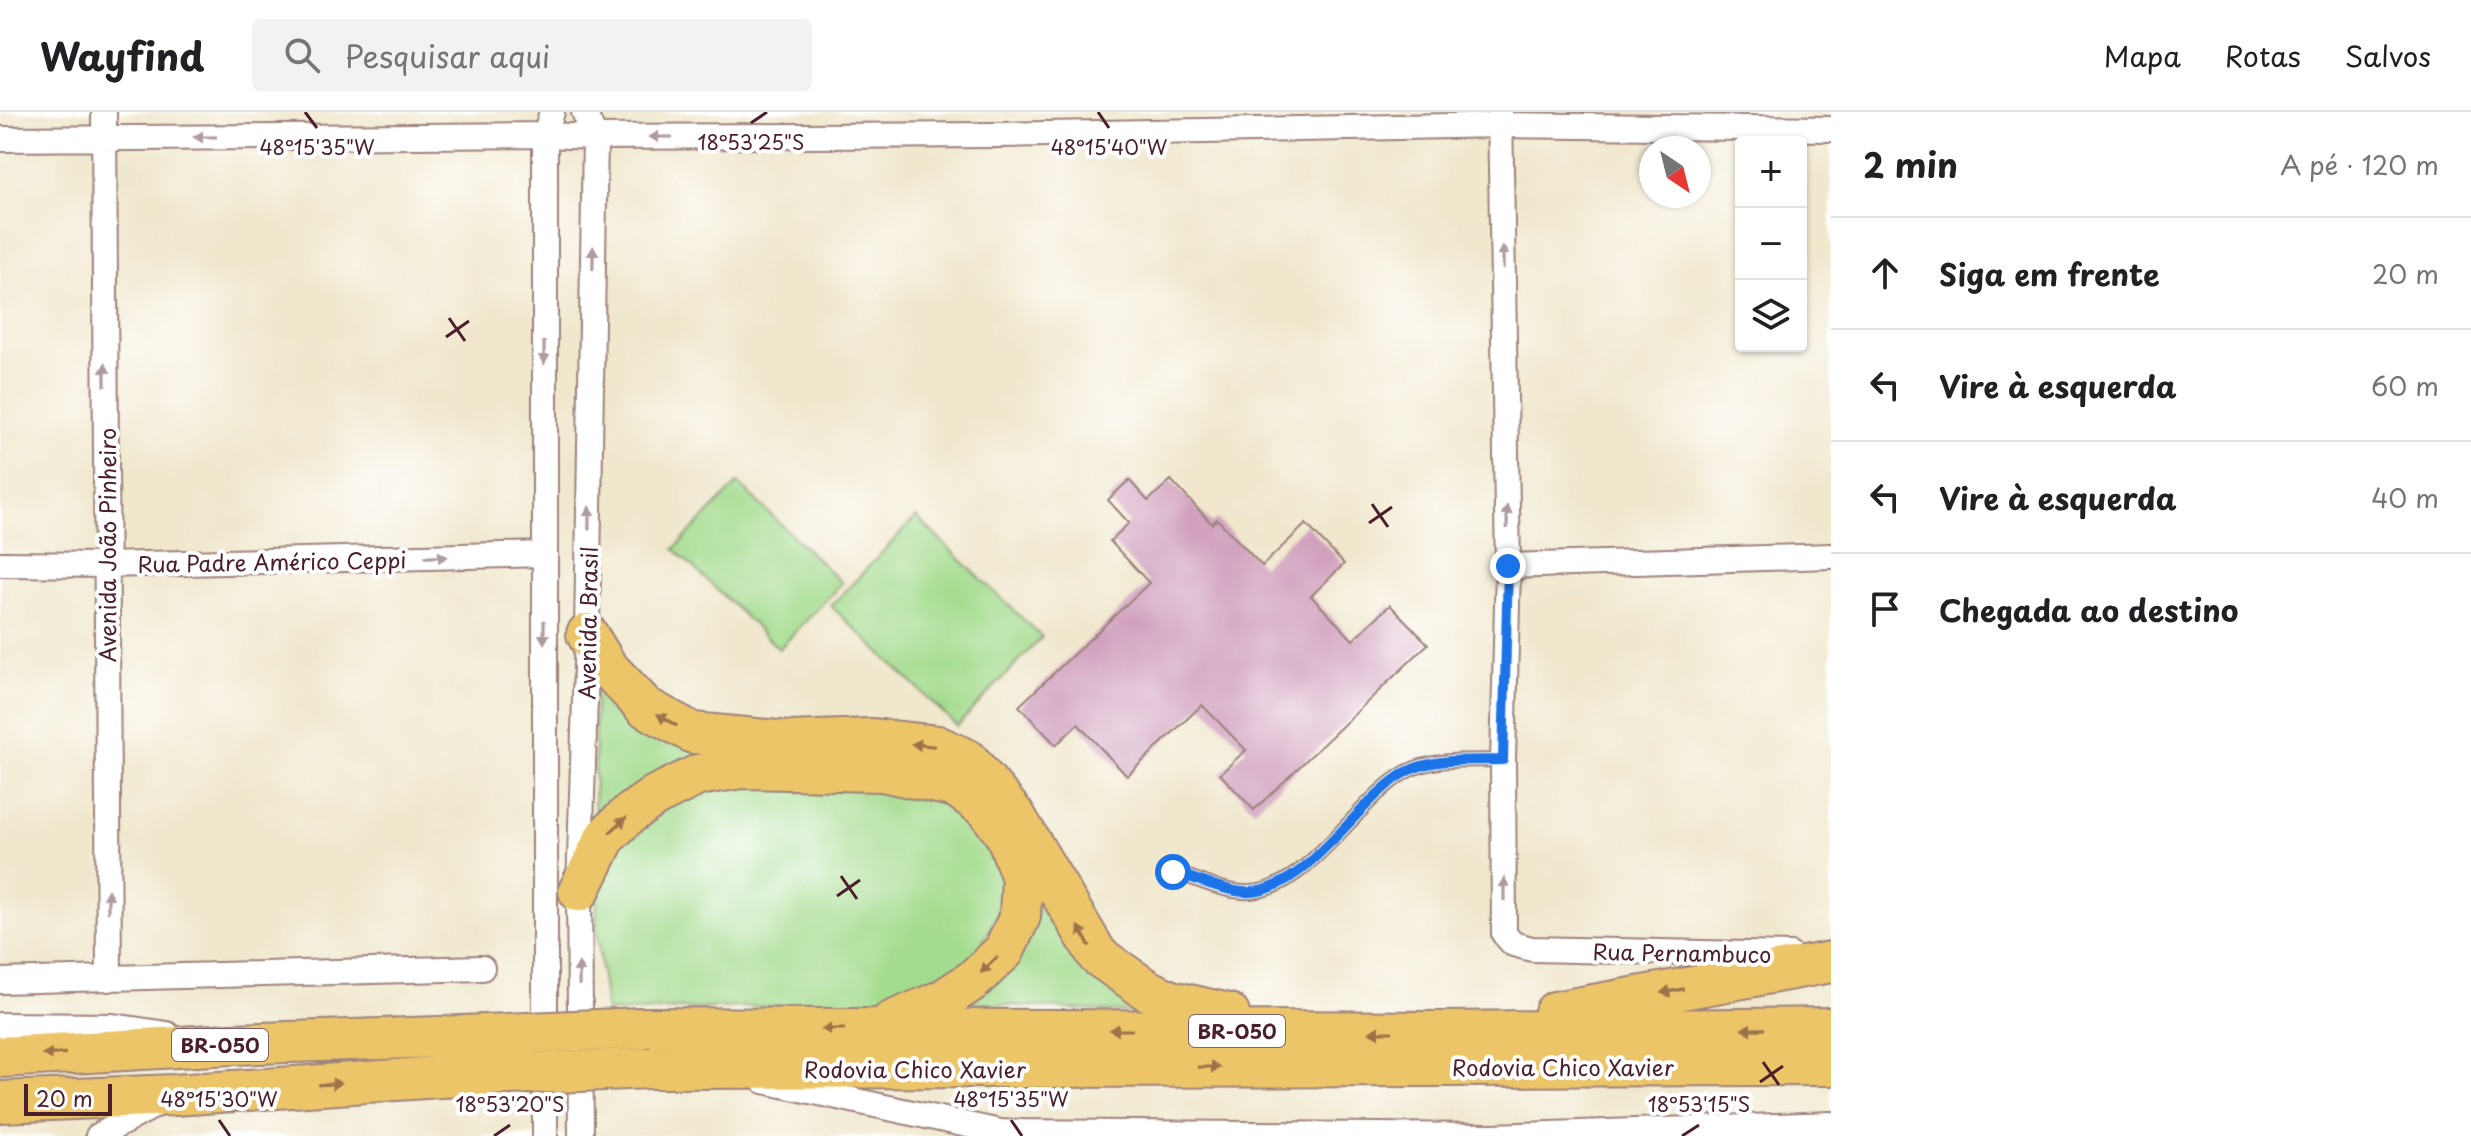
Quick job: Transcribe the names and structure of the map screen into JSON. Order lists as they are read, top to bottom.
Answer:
{
  "streets": {
    "highway": ["BR-050", "Rodovia Chico Xavier"],
    "street": [
      "Avenida João Pinheiro",
      "Rua Padre Américo Ceppi",
      "Avenida Brasil",
      "Rua Pernambuco"
    ]
  },
  "crossings": [
    ["Avenida João Pinheiro", "Rua Padre Américo Ceppi"],
    ["Rua Padre Américo Ceppi", "Avenida Brasil"]
  ],
  "one_way": ["Avenida João Pinheiro", "Rua Padre Américo Ceppi"],
  "scale_bar": "20 m",
  "north": "bottom right",
  "page": {
    "header": "Wayfind",
    "search": "Pesquisar aqui",
    "nav": ["Mapa", "Rotas", "Salvos"],
    "heading": ["2 min", "A pé · 120 m"],
    "map_buttons": ["+", "−"],
    "list": [
      ["Siga em frente", "20 m"],
      ["Vire à esquerda", "60 m"],
      ["Vire à esquerda", "40 m"],
      "Chegada ao destino"
    ],
    "scale": "20 m"
  },
  "coordinates": [
    "18°53'25\"S",
    "48°15'35\"W",
    "48°15'40\"W",
    "48°15'30\"W",
    "18°53'20\"S",
    "18°53'15\"S"
  ]
}
